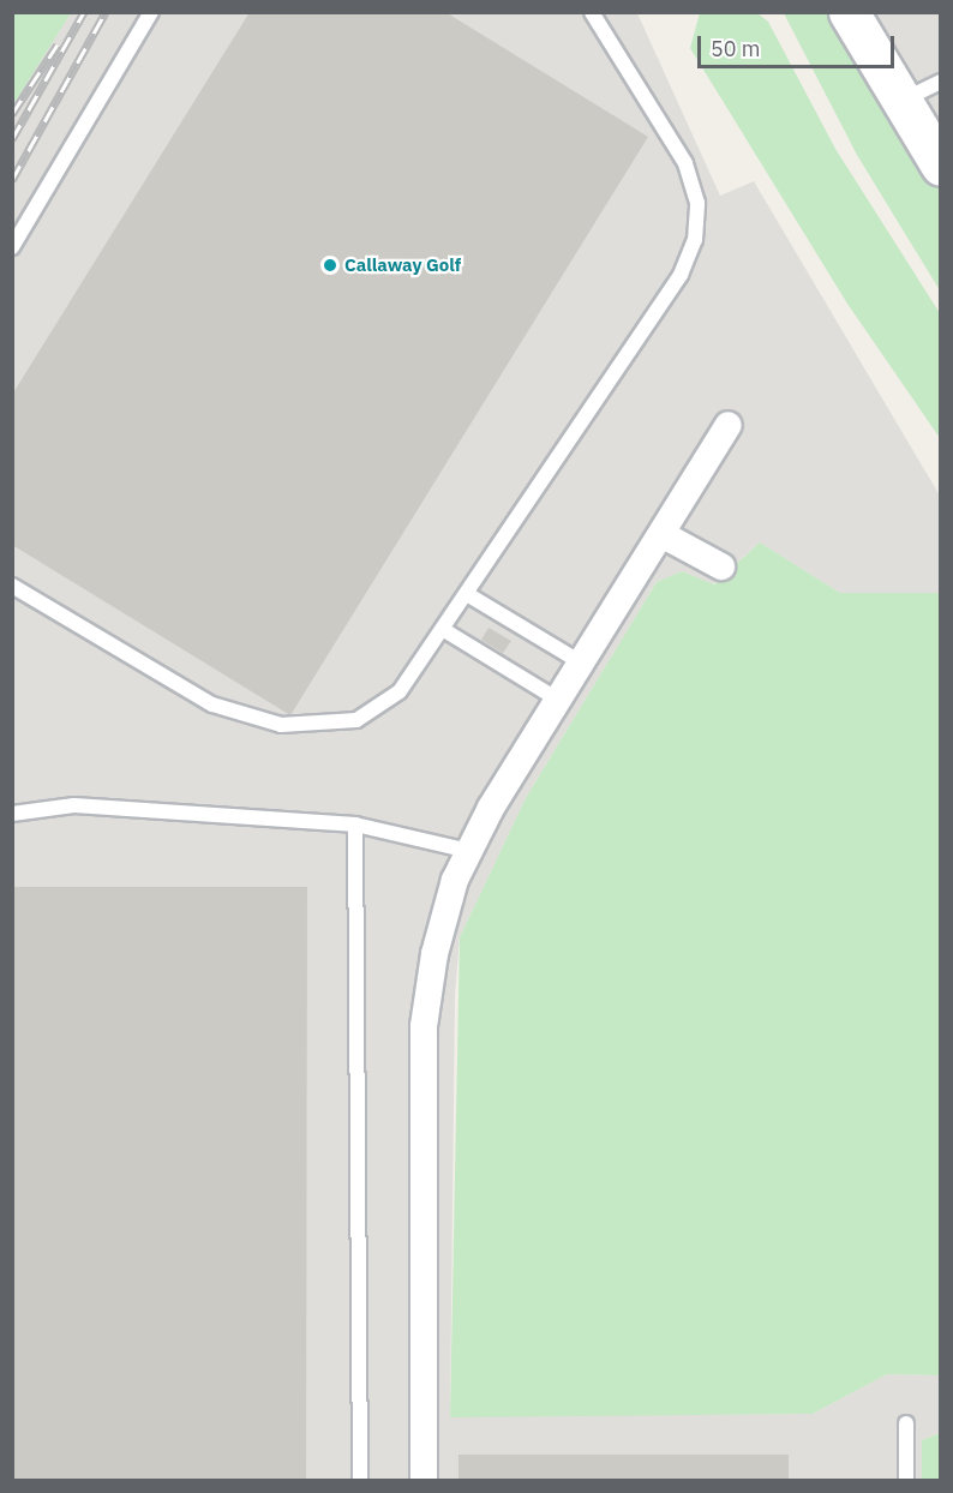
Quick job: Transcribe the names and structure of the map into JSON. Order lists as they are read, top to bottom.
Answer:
{
  "places": ["Callaway Golf"],
  "scale_bar": "50 m"
}
